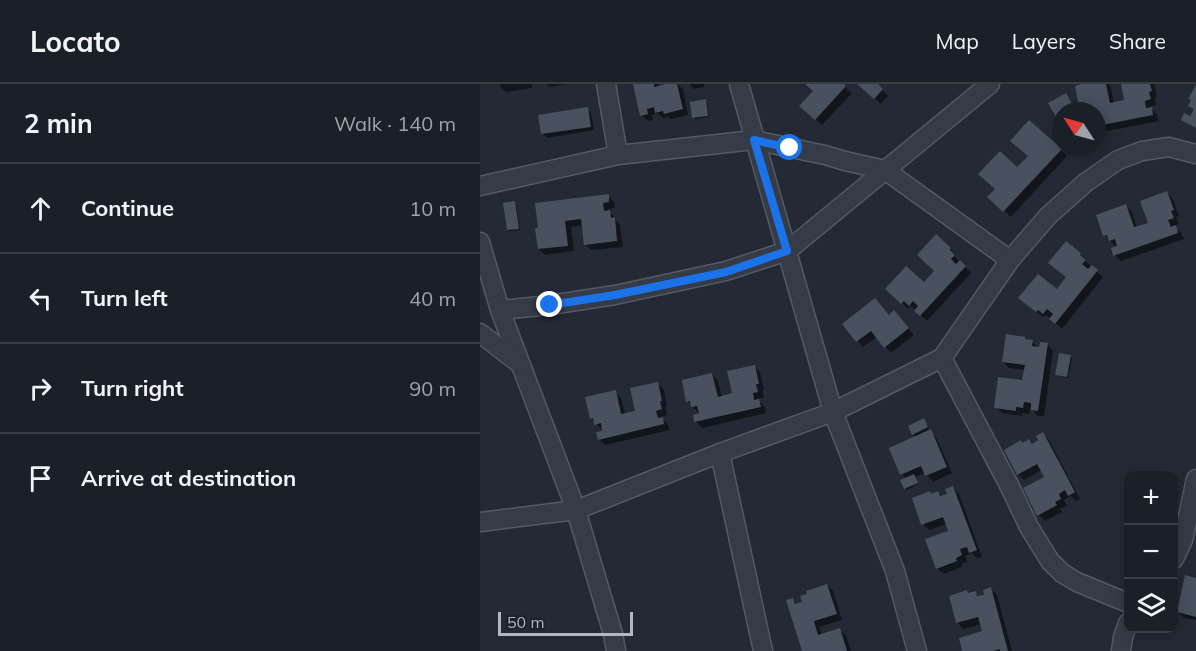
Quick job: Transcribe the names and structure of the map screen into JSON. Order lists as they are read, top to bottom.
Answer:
{
  "scale_bar": "50 m",
  "north": "top left",
  "page": {
    "header": "Locato",
    "nav": ["Map", "Layers", "Share"],
    "heading": ["2 min", "Walk · 140 m"],
    "list": [
      ["Continue", "10 m"],
      ["Turn left", "40 m"],
      ["Turn right", "90 m"],
      "Arrive at destination"
    ],
    "map_buttons": ["+", "−"],
    "scale": "50 m"
  }
}
